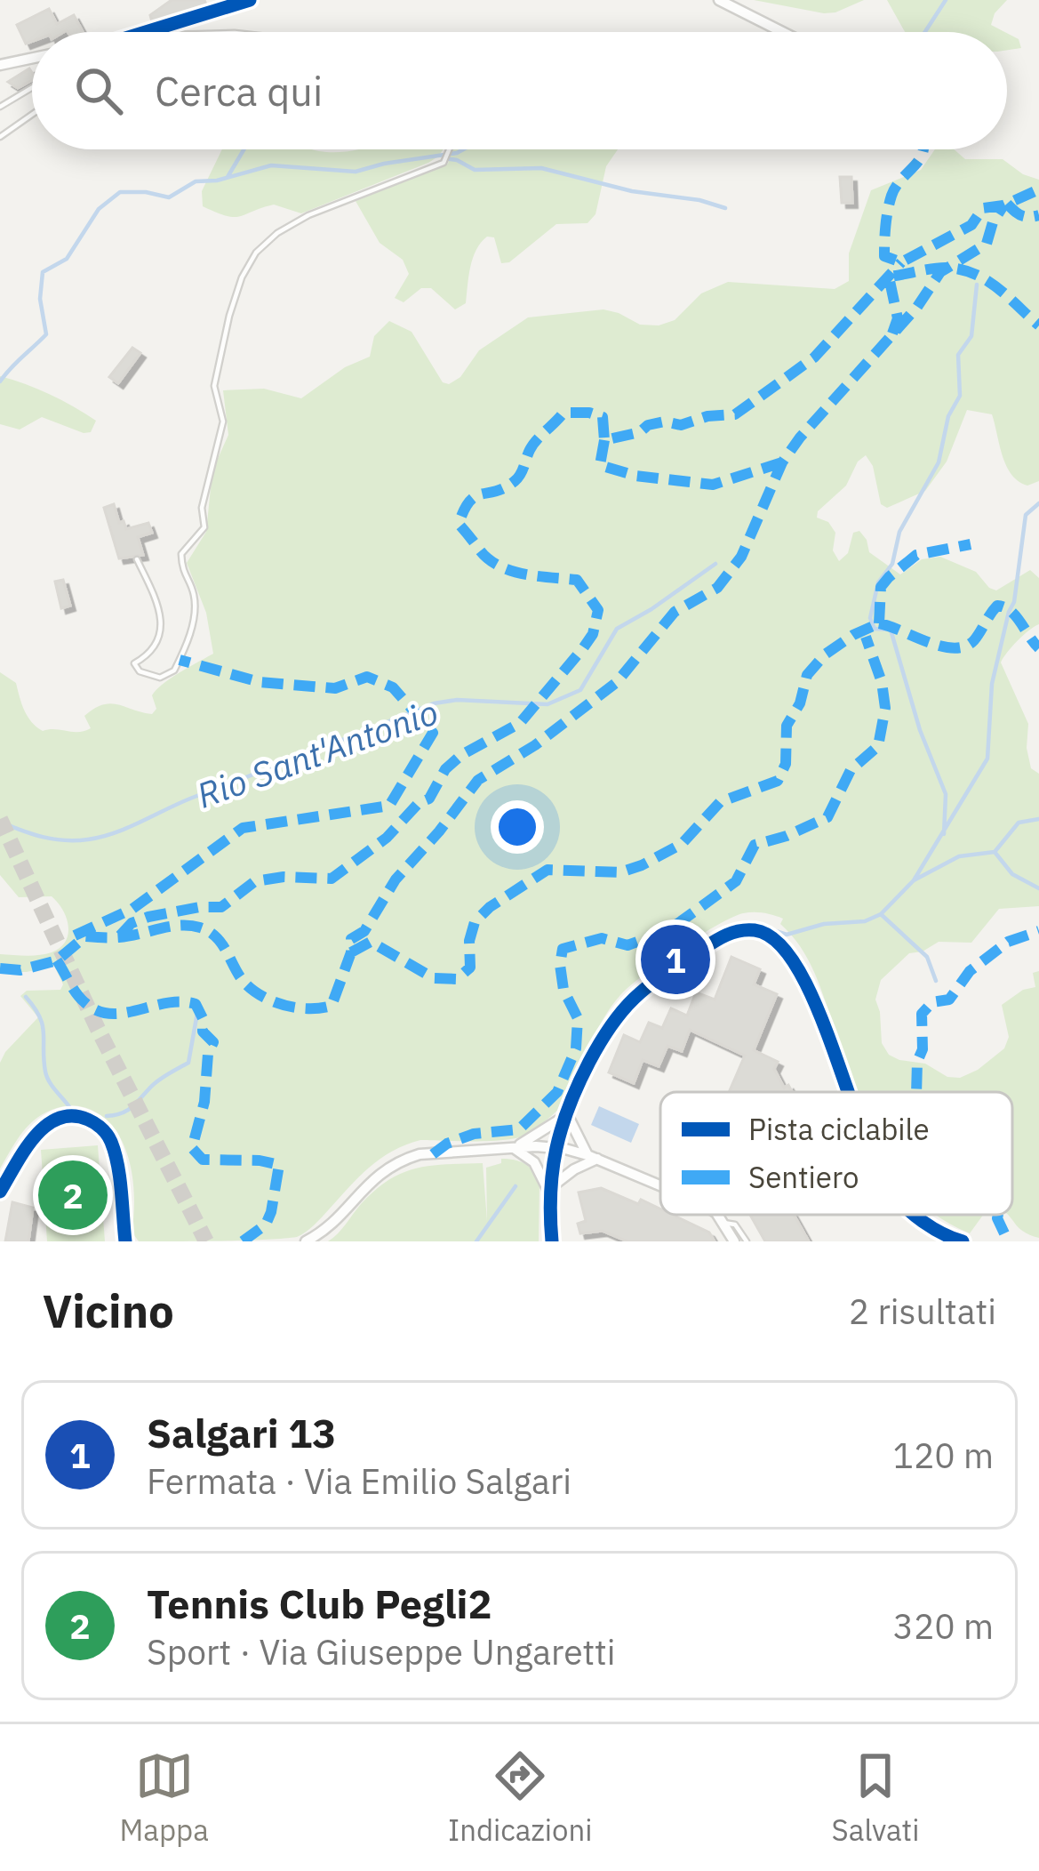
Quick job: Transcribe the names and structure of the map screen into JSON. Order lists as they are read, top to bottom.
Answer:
{
  "water": ["Rio Sant'Antonio"],
  "legend": ["Pista ciclabile", "Sentiero"],
  "page": {
    "search": "Cerca qui",
    "pins": ["1", "2"],
    "heading": ["Vicino", "2 risultati"],
    "list": [
      {
        "mark": "1",
        "name": "Salgari 13",
        "note": "Fermata · Via Emilio Salgari",
        "value": "120 m"
      },
      {
        "mark": "2",
        "name": "Tennis Club Pegli2",
        "note": "Sport · Via Giuseppe Ungaretti",
        "value": "320 m"
      }
    ],
    "nav": ["Mappa", "Indicazioni", "Salvati"]
  }
}
